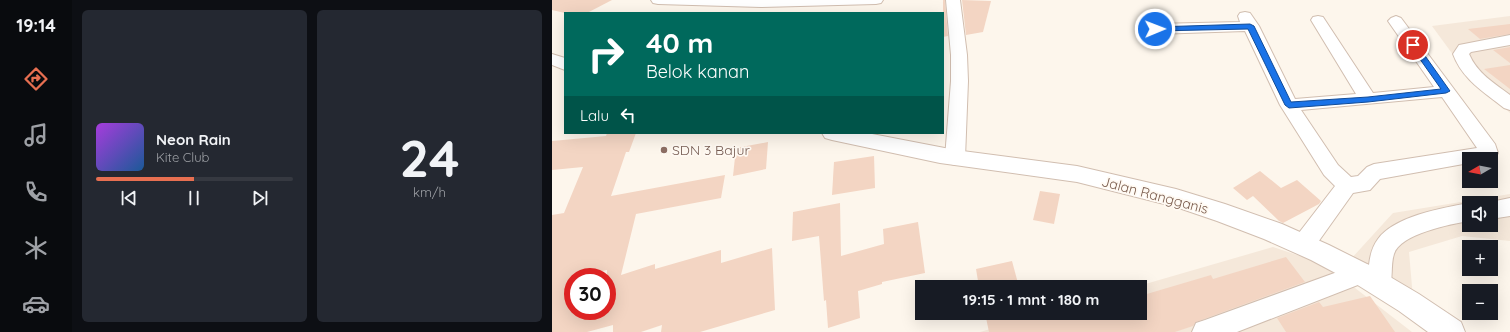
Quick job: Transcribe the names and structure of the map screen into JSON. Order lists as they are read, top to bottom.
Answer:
{
  "streets": {
    "street": ["Jalan Rangganis"]
  },
  "places": ["SDN 3 Bajur"],
  "north": "left",
  "page": {
    "tabs": "19:14",
    "tile": ["24", "km/h"],
    "turn": ["40 m", "Belok kanan"],
    "then": "Lalu",
    "song": ["Neon Rain", "Kite Club"],
    "map_buttons": ["+", "−"],
    "limit": "30",
    "trip": "19:15 · 1 mnt · 180 m"
  }
}
